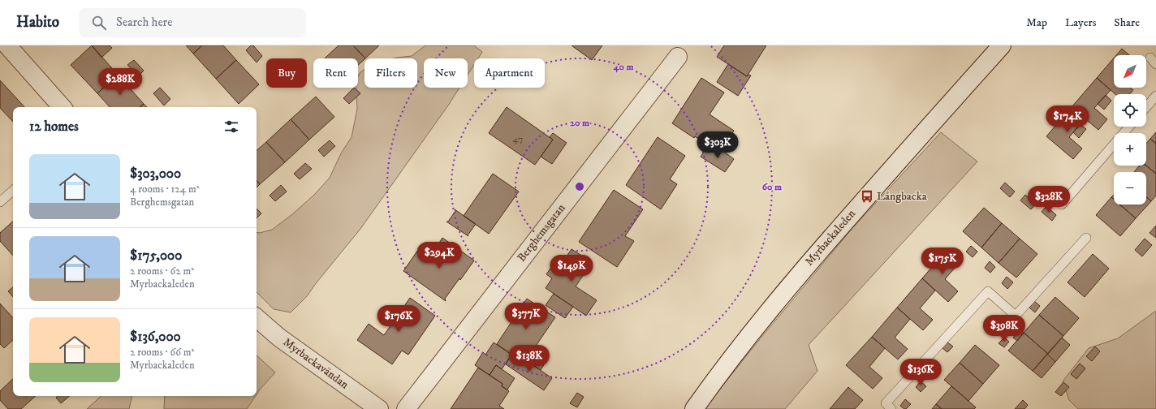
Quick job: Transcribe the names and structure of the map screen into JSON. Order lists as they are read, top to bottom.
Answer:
{
  "streets": {
    "street": ["Berghemsgatan", "Myrbackaleden", "Myrbackavändan"]
  },
  "places": {
    "bus stop": ["Långbacka"]
  },
  "house_numbers": ["47"],
  "north": "bottom left",
  "page": {
    "header": "Habito",
    "search": "Search here",
    "nav": ["Map", "Layers", "Share"],
    "map_buttons": ["+", "−"],
    "chip": [
      "Buy",
      "Rent",
      "Filters",
      "New",
      "Apartment"
    ],
    "price": [
      "$288K",
      "$174K",
      "$303K",
      "$328K",
      "$294K",
      "$175K",
      "$149K",
      "$377K",
      "$176K",
      "$398K",
      "$138K",
      "$136K"
    ],
    "heading": "12 homes",
    "list": [
      {
        "name": "$303,000",
        "note": "4 rooms · 124 m² · Berghemsgatan"
      },
      {
        "name": "$175,000",
        "note": "2 rooms · 62 m² · Myrbackaleden"
      },
      {
        "name": "$136,000",
        "note": "2 rooms · 66 m² · Myrbackaleden"
      }
    ]
  },
  "rings": ["40 m", "20 m", "60 m"]
}
